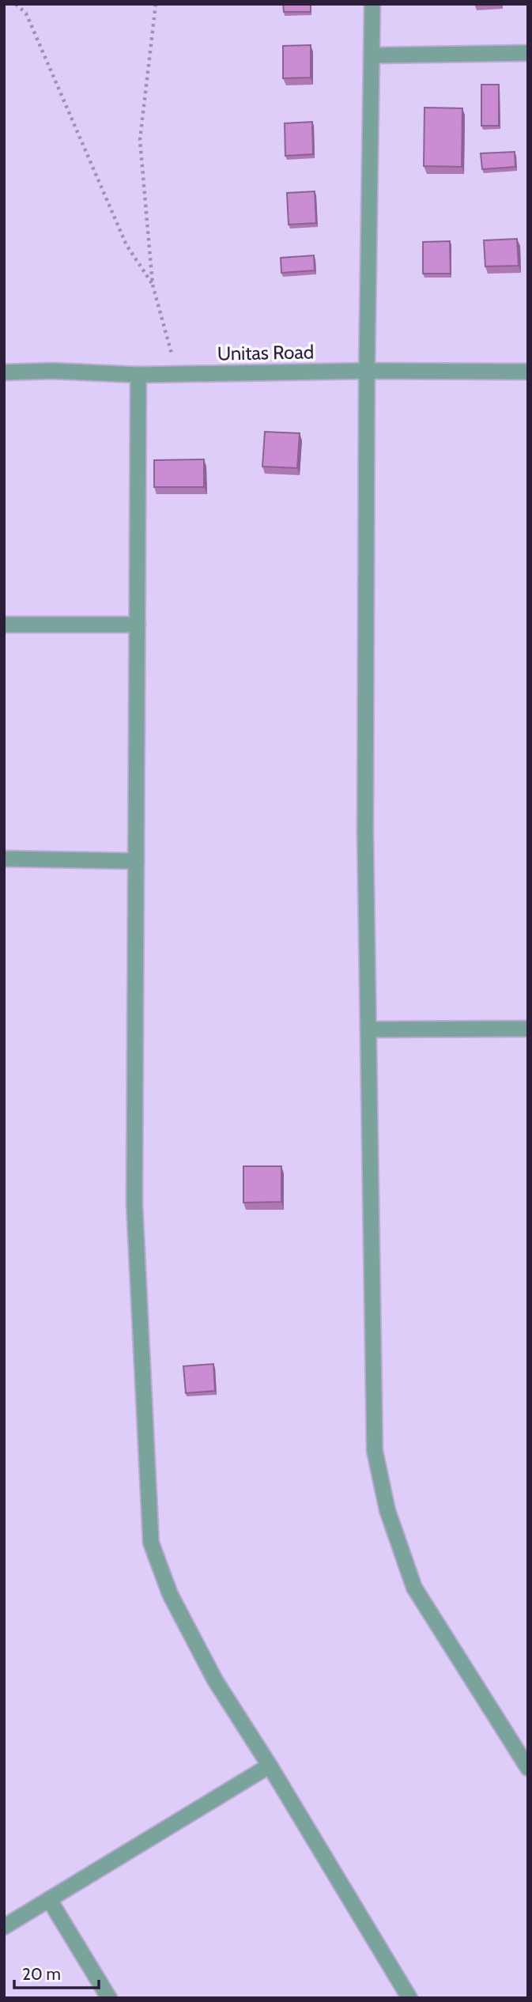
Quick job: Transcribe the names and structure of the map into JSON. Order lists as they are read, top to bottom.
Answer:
{
  "streets": {
    "street": ["Unitas Road"]
  },
  "scale_bar": "20 m"
}
